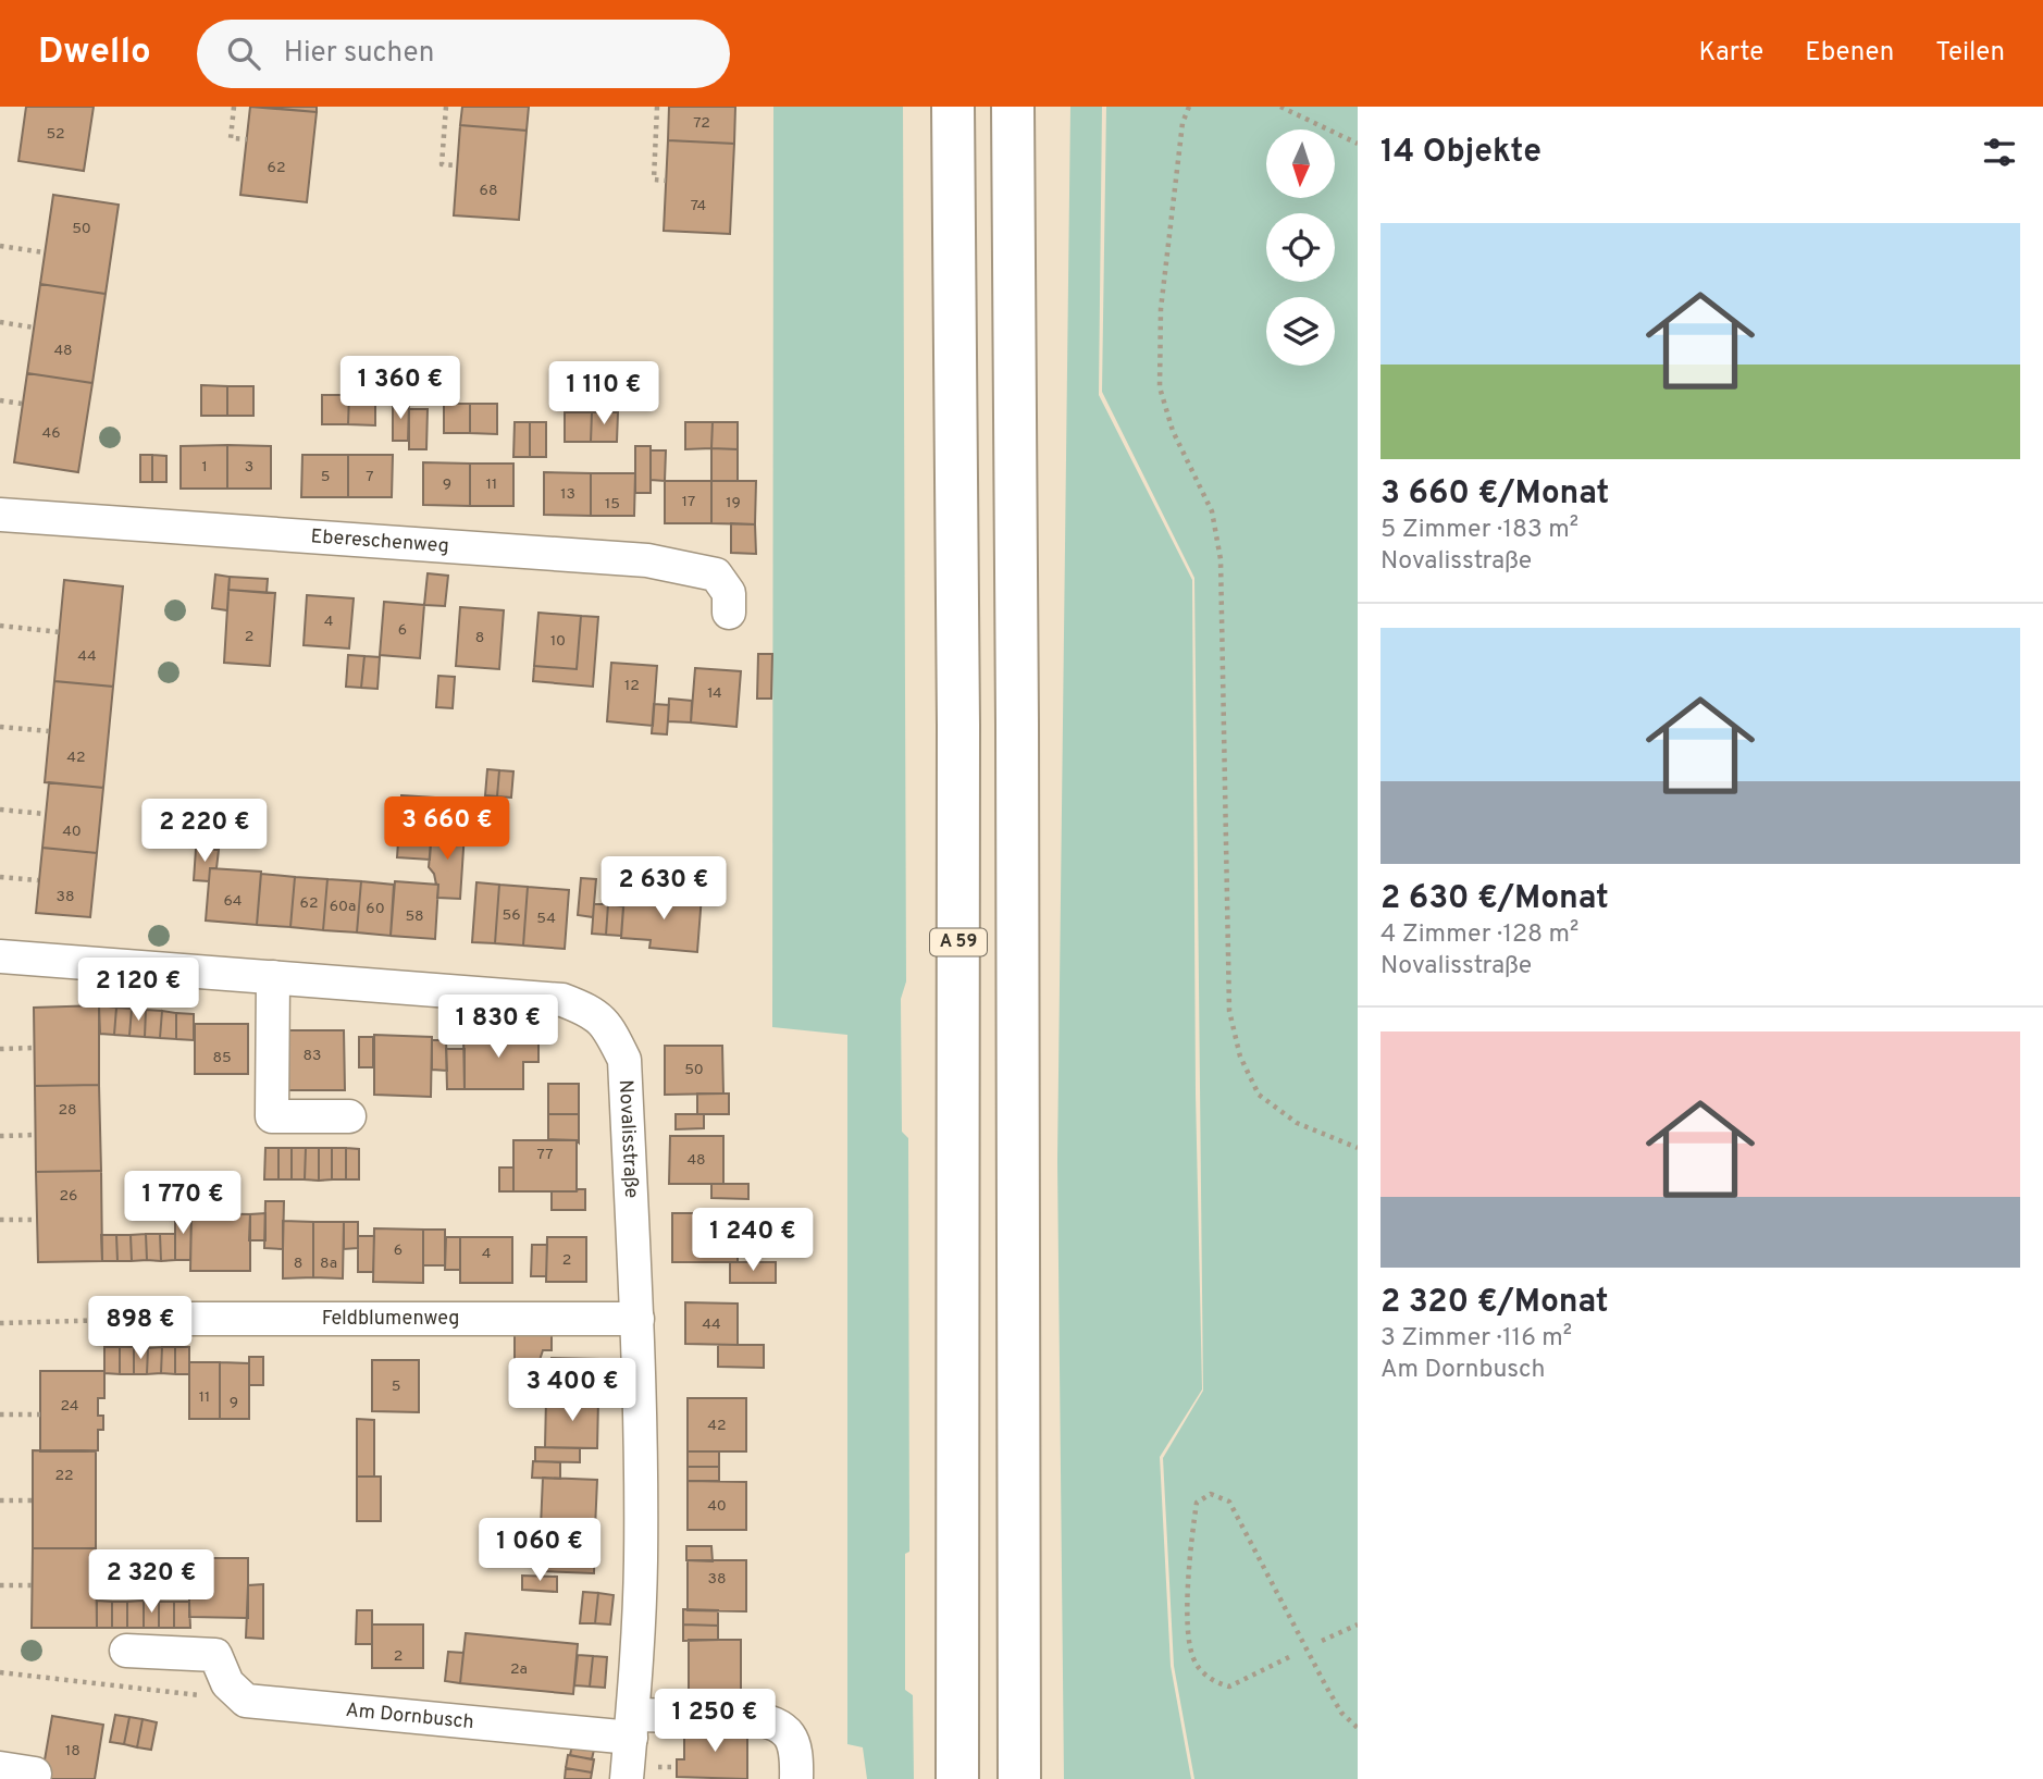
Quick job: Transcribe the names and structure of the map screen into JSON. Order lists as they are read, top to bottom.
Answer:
{
  "streets": {
    "highway": ["A 59"],
    "street": [
      "Ebereschenweg",
      "Novalisstraße",
      "Feldblumenweg",
      "Am Dornbusch"
    ]
  },
  "crossings": [
    ["Novalisstraße", "Feldblumenweg"],
    ["Novalisstraße", "Am Dornbusch"]
  ],
  "house_numbers": [
    "72",
    "52",
    "62",
    "68",
    "74",
    "50",
    "48",
    "46",
    "1",
    "3",
    "5",
    "7",
    "9",
    "11",
    "13",
    "17",
    "19",
    "15",
    "4",
    "6",
    "2",
    "8",
    "10",
    "44",
    "12",
    "14",
    "42",
    "40",
    "38",
    "64",
    "62",
    "60a",
    "60",
    "56",
    "58",
    "54",
    "83",
    "85",
    "50",
    "28",
    "77",
    "48",
    "26",
    "6",
    "4",
    "2",
    "8",
    "8a",
    "44",
    "5",
    "11",
    "9",
    "24",
    "42",
    "22",
    "40",
    "38",
    "2",
    "2a",
    "18"
  ],
  "north": "bottom",
  "page": {
    "header": "Dwello",
    "search": "Hier suchen",
    "nav": ["Karte", "Ebenen", "Teilen"],
    "heading": "14 Objekte",
    "list": [
      {
        "name": "3 660 €/Monat",
        "note": "5 Zimmer · 183 m² · Novalisstraße"
      },
      {
        "name": "2 630 €/Monat",
        "note": "4 Zimmer · 128 m² · Novalisstraße"
      },
      {
        "name": "2 320 €/Monat",
        "note": "3 Zimmer · 116 m² · Am Dornbusch"
      }
    ],
    "price": [
      "1 360 €",
      "1 110 €",
      "3 660 €",
      "2 220 €",
      "2 630 €",
      "2 120 €",
      "1 830 €",
      "1 770 €",
      "1 240 €",
      "898 €",
      "3 400 €",
      "1 060 €",
      "2 320 €",
      "1 250 €"
    ]
  }
}
